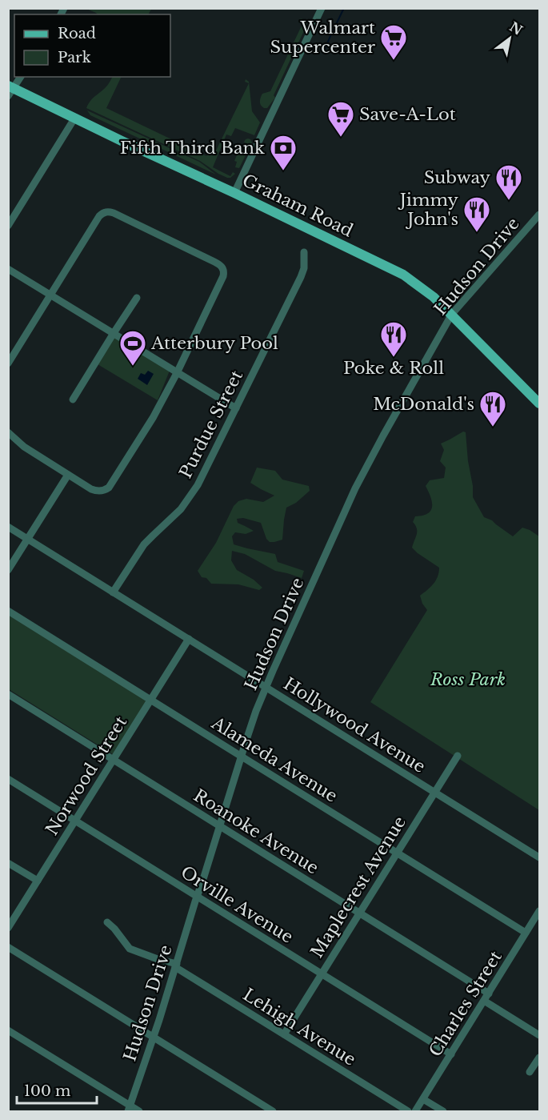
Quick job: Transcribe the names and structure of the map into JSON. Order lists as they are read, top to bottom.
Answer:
{
  "streets": {
    "main road": ["Graham Road"],
    "street": [
      "Hudson Drive",
      "Purdue Street",
      "Hollywood Avenue",
      "Alameda Avenue",
      "Norwood Street",
      "Roanoke Avenue",
      "Maplecrest Avenue",
      "Orville Avenue",
      "Charles Street",
      "Lehigh Avenue"
    ]
  },
  "crossings": [
    ["Graham Road", "Hudson Drive"],
    ["Hudson Drive", "Hollywood Avenue"],
    ["Hudson Drive", "Alameda Avenue"],
    ["Hudson Drive", "Roanoke Avenue"],
    ["Hudson Drive", "Orville Avenue"],
    ["Hudson Drive", "Lehigh Avenue"],
    ["Purdue Street", "Hollywood Avenue"],
    ["Hollywood Avenue", "Norwood Street"],
    ["Hollywood Avenue", "Maplecrest Avenue"],
    ["Alameda Avenue", "Norwood Street"],
    ["Alameda Avenue", "Maplecrest Avenue"],
    ["Alameda Avenue", "Charles Street"],
    ["Norwood Street", "Roanoke Avenue"],
    ["Norwood Street", "Orville Avenue"],
    ["Roanoke Avenue", "Maplecrest Avenue"],
    ["Roanoke Avenue", "Charles Street"],
    ["Maplecrest Avenue", "Orville Avenue"],
    ["Maplecrest Avenue", "Lehigh Avenue"],
    ["Orville Avenue", "Charles Street"]
  ],
  "parks": ["Ross Park"],
  "places": {
    "supermarket": ["Walmart Supercenter", "Save-A-Lot"],
    "bank": ["Fifth Third Bank"],
    "restaurant": [
      "Subway",
      "Jimmy John's",
      "Poke & Roll",
      "McDonald's"
    ],
    "sports": ["Atterbury Pool"]
  },
  "legend": ["Road", "Park"],
  "scale_bar": "100 m",
  "north": "top right"
}
